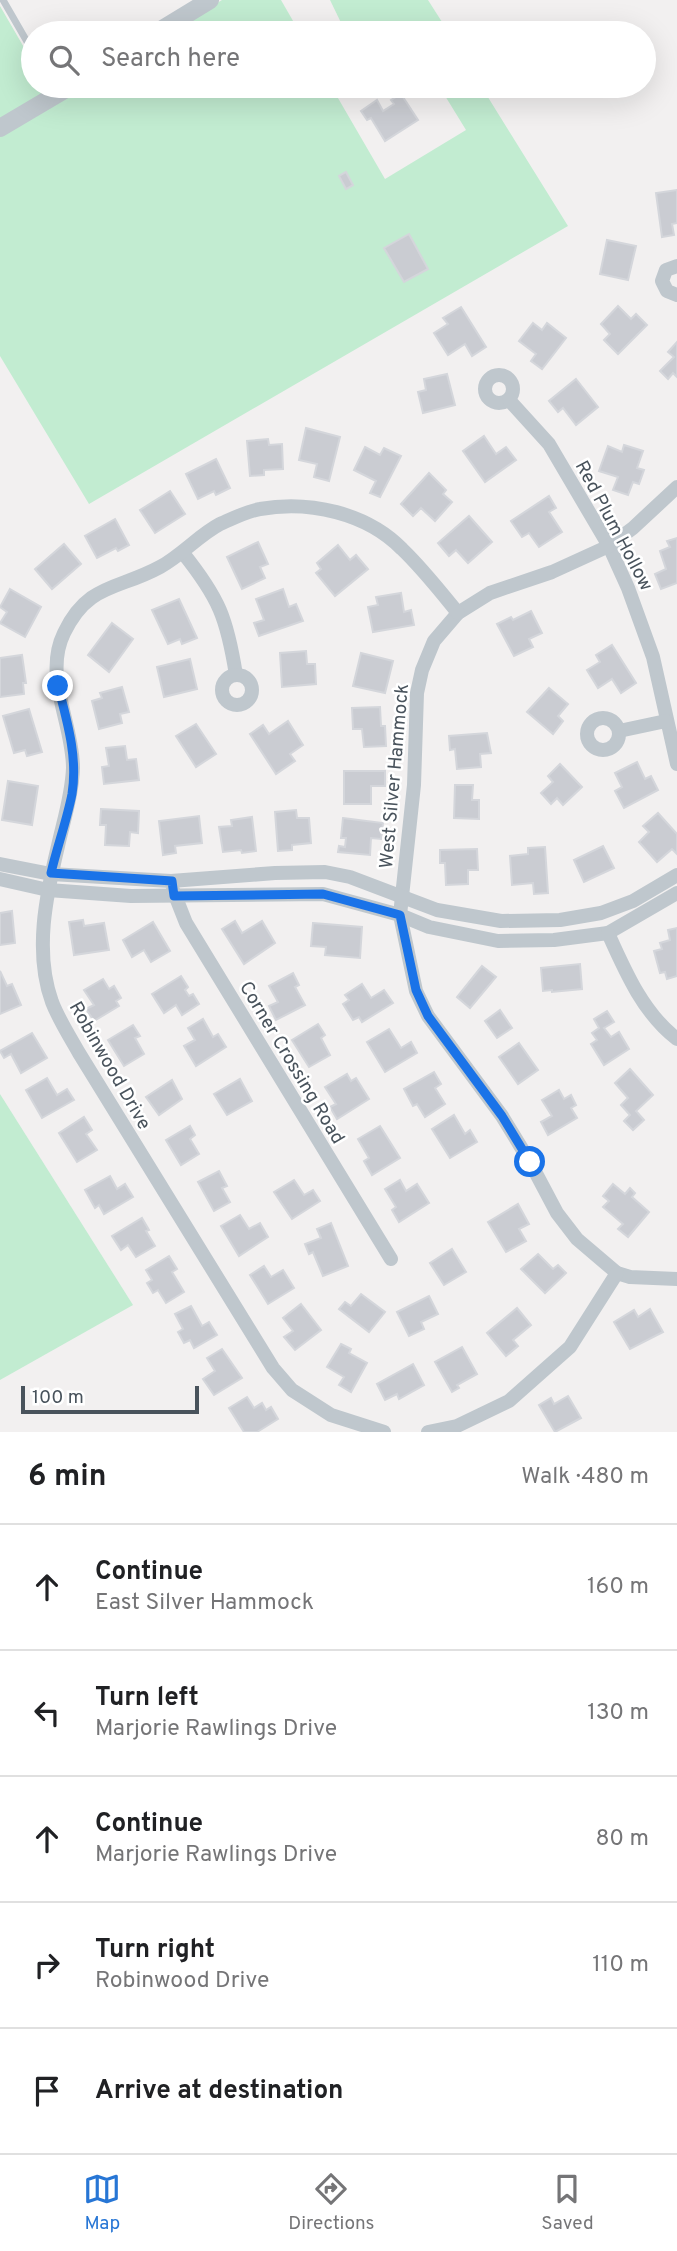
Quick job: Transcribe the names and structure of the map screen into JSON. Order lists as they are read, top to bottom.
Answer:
{
  "streets": {
    "street": [
      "Red Plum Hollow",
      "West Silver Hammock",
      "Corner Crossing Road",
      "Robinwood Drive"
    ]
  },
  "crossings": [
    ["Red Plum Hollow", "West Silver Hammock"],
    ["West Silver Hammock", "Robinwood Drive"]
  ],
  "scale_bar": "100 m",
  "page": {
    "search": "Search here",
    "scale": "100 m",
    "heading": ["6 min", "Walk · 480 m"],
    "list": [
      ["Continue", "East Silver Hammock", "160 m"],
      ["Turn left", "Marjorie Rawlings Drive", "130 m"],
      ["Continue", "Marjorie Rawlings Drive", "80 m"],
      ["Turn right", "Robinwood Drive", "110 m"],
      "Arrive at destination"
    ],
    "nav": ["Map", "Directions", "Saved"]
  }
}
